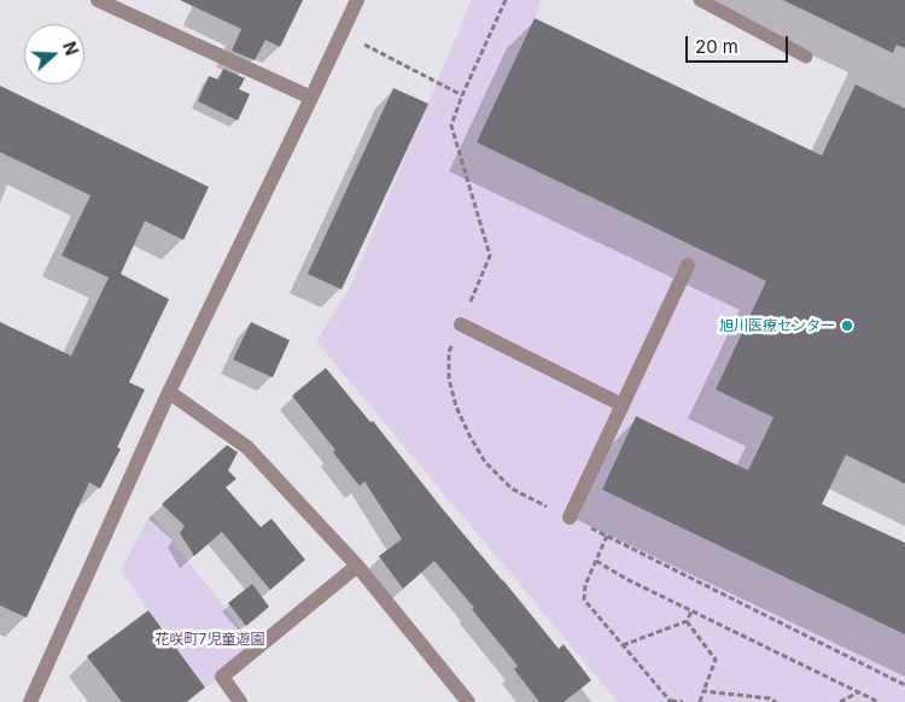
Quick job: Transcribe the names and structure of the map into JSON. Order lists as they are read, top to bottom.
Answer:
{
  "parks": ["花咲町7児童遊園"],
  "places": ["旭川医療センター"],
  "scale_bar": "20 m",
  "north": "right"
}
